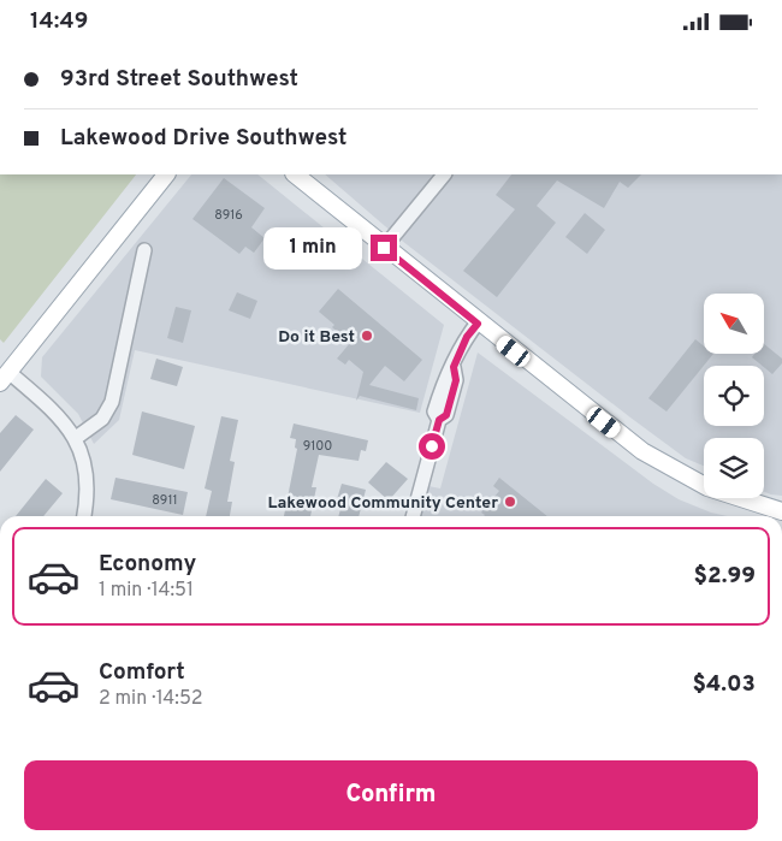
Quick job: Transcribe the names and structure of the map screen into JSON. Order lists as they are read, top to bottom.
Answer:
{
  "places": ["Do it Best", "Lakewood Community Center"],
  "house_numbers": ["8916", "9100", "8911"],
  "north": "top left",
  "page": {
    "status": "14:49",
    "banner": ["93rd Street Southwest", "Lakewood Drive Southwest"],
    "bubble": "1 min",
    "list": [
      {
        "name": "Economy",
        "note": "1 min · 14:51",
        "value": "$2.99"
      },
      {
        "name": "Comfort",
        "note": "2 min · 14:52",
        "value": "$4.03"
      }
    ],
    "buttons": "Confirm"
  }
}
